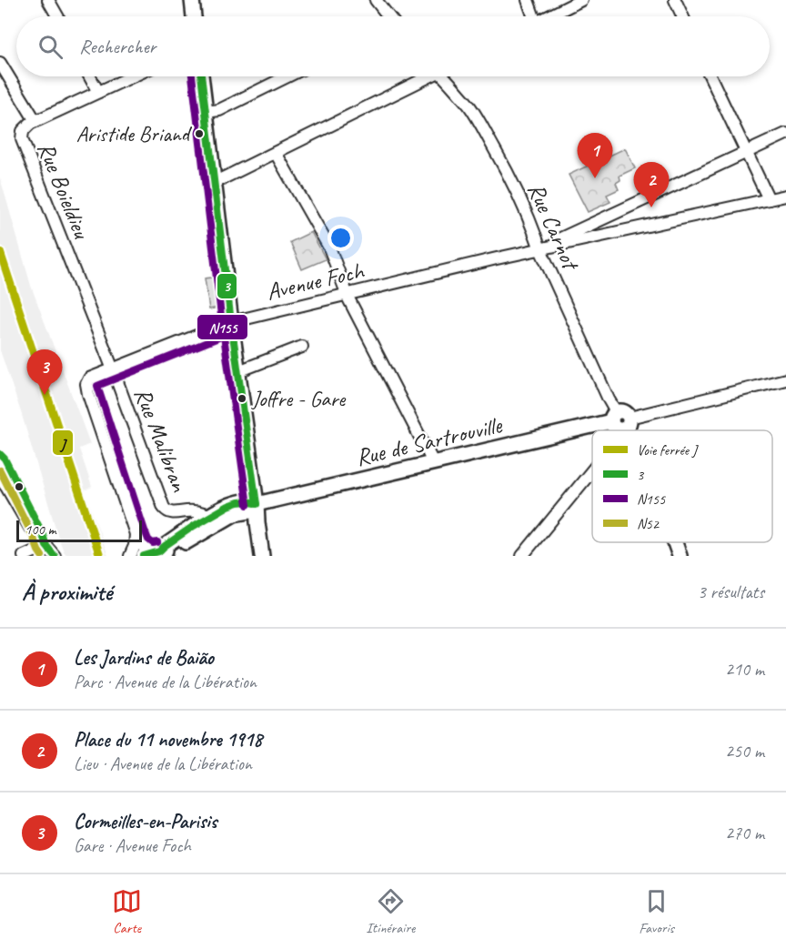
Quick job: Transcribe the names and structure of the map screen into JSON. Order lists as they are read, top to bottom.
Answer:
{
  "streets": {
    "main road": ["Rue de Sartrouville"],
    "street": [
      "Rue Boieldieu",
      "Rue Carnot",
      "Avenue Foch",
      "Rue Malibran"
    ]
  },
  "crossings": [
    ["Rue Boieldieu", "Avenue Foch"],
    ["Rue Boieldieu", "Rue Malibran"],
    ["Rue Carnot", "Avenue Foch"],
    ["Rue Carnot", "Rue de Sartrouville"],
    ["Avenue Foch", "Rue Malibran"]
  ],
  "places": ["Aristide Briand", "Joffre - Gare"],
  "lines": [
    "transit line 3",
    "transit line N155",
    "rail line J",
    "transit line N52"
  ],
  "legend": [
    "Voie ferrée J",
    "3",
    "N155",
    "N52"
  ],
  "scale_bar": "100 m",
  "page": {
    "search": "Rechercher",
    "pins": ["1", "2", "3"],
    "scale": "100 m",
    "heading": ["À proximité", "3 résultats"],
    "list": [
      {
        "mark": "1",
        "name": "Les Jardins de Baião",
        "note": "Parc · Avenue de la Libération",
        "value": "210 m"
      },
      {
        "mark": "2",
        "name": "Place du 11 novembre 1918",
        "note": "Lieu · Avenue de la Libération",
        "value": "250 m"
      },
      {
        "mark": "3",
        "name": "Cormeilles-en-Parisis",
        "note": "Gare · Avenue Foch",
        "value": "270 m"
      }
    ],
    "nav": ["Carte", "Itinéraire", "Favoris"]
  }
}
